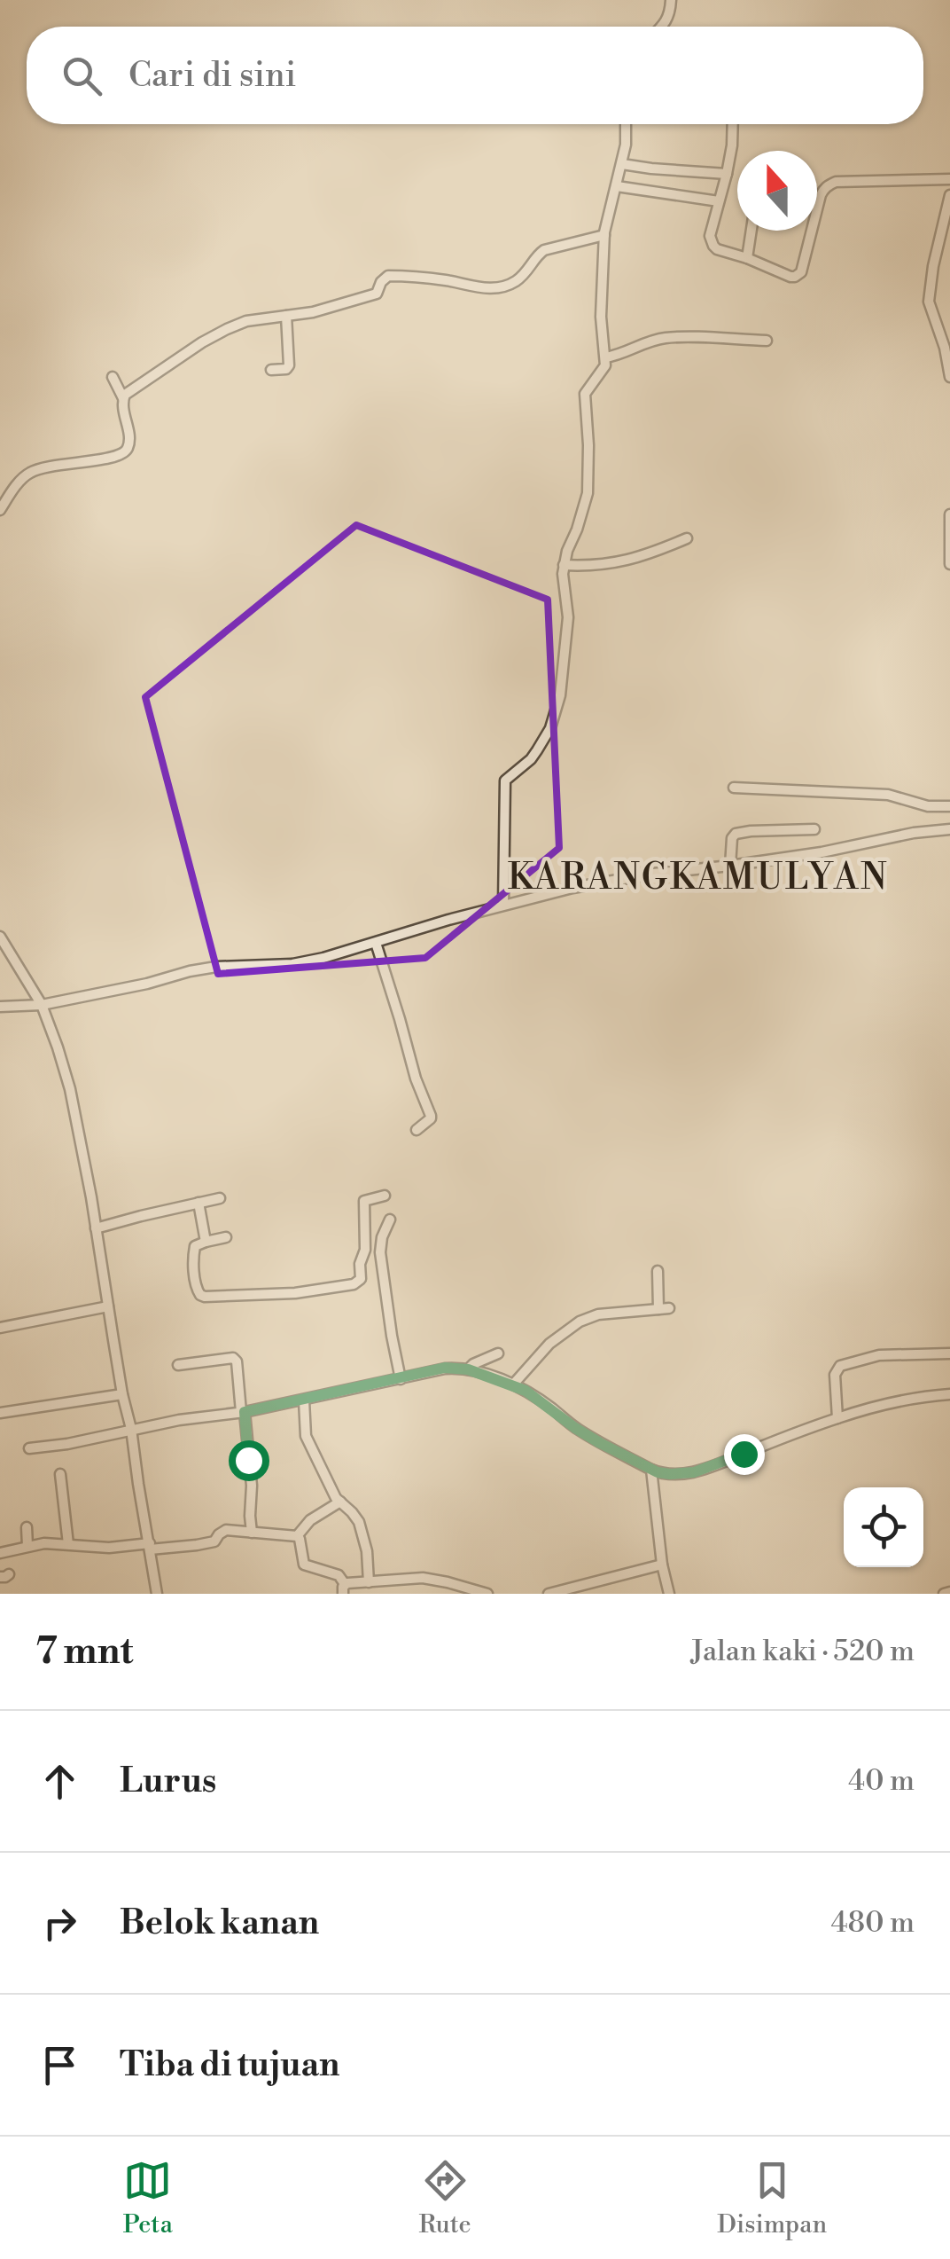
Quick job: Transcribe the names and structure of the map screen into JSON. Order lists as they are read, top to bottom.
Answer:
{
  "districts": ["KARANGKAMULYAN"],
  "north": "top",
  "page": {
    "search": "Cari di sini",
    "heading": ["7 mnt", "Jalan kaki · 520 m"],
    "list": [
      ["Lurus", "40 m"],
      ["Belok kanan", "480 m"],
      "Tiba di tujuan"
    ],
    "nav": ["Peta", "Rute", "Disimpan"]
  }
}
